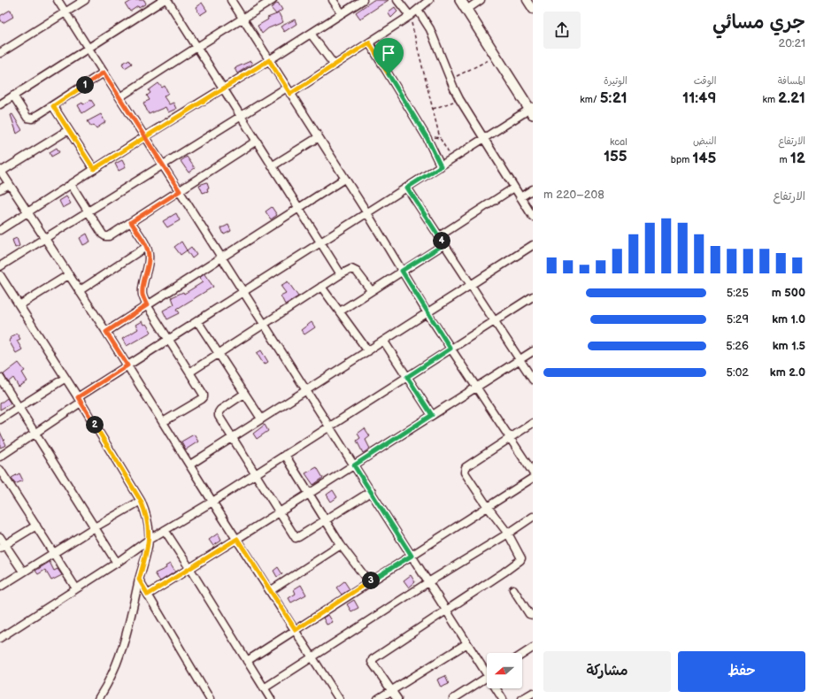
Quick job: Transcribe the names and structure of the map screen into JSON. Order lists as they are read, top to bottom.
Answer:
{
  "north": "left",
  "page": {
    "heading": ["جري مسائي", "20:21"],
    "stats": [
      ["المسافة", "2.21 km"],
      ["الوقت", "11:49"],
      ["الوتيرة", "5:21 /km"],
      ["الارتفاع", "12 m"],
      ["النبض", "145 bpm"],
      ["kcal", "155"]
    ],
    "pins": [
      "1",
      "4",
      "2",
      "3"
    ],
    "chart": ["الارتفاع", "208–220 m"],
    "list": [
      {
        "name": "500 m",
        "note": "5:25"
      },
      {
        "name": "1.0 km",
        "note": "5:29"
      },
      {
        "name": "1.5 km",
        "note": "5:26"
      },
      {
        "name": "2.0 km",
        "note": "5:02"
      }
    ],
    "buttons": ["حفظ", "مشاركة"]
  }
}
